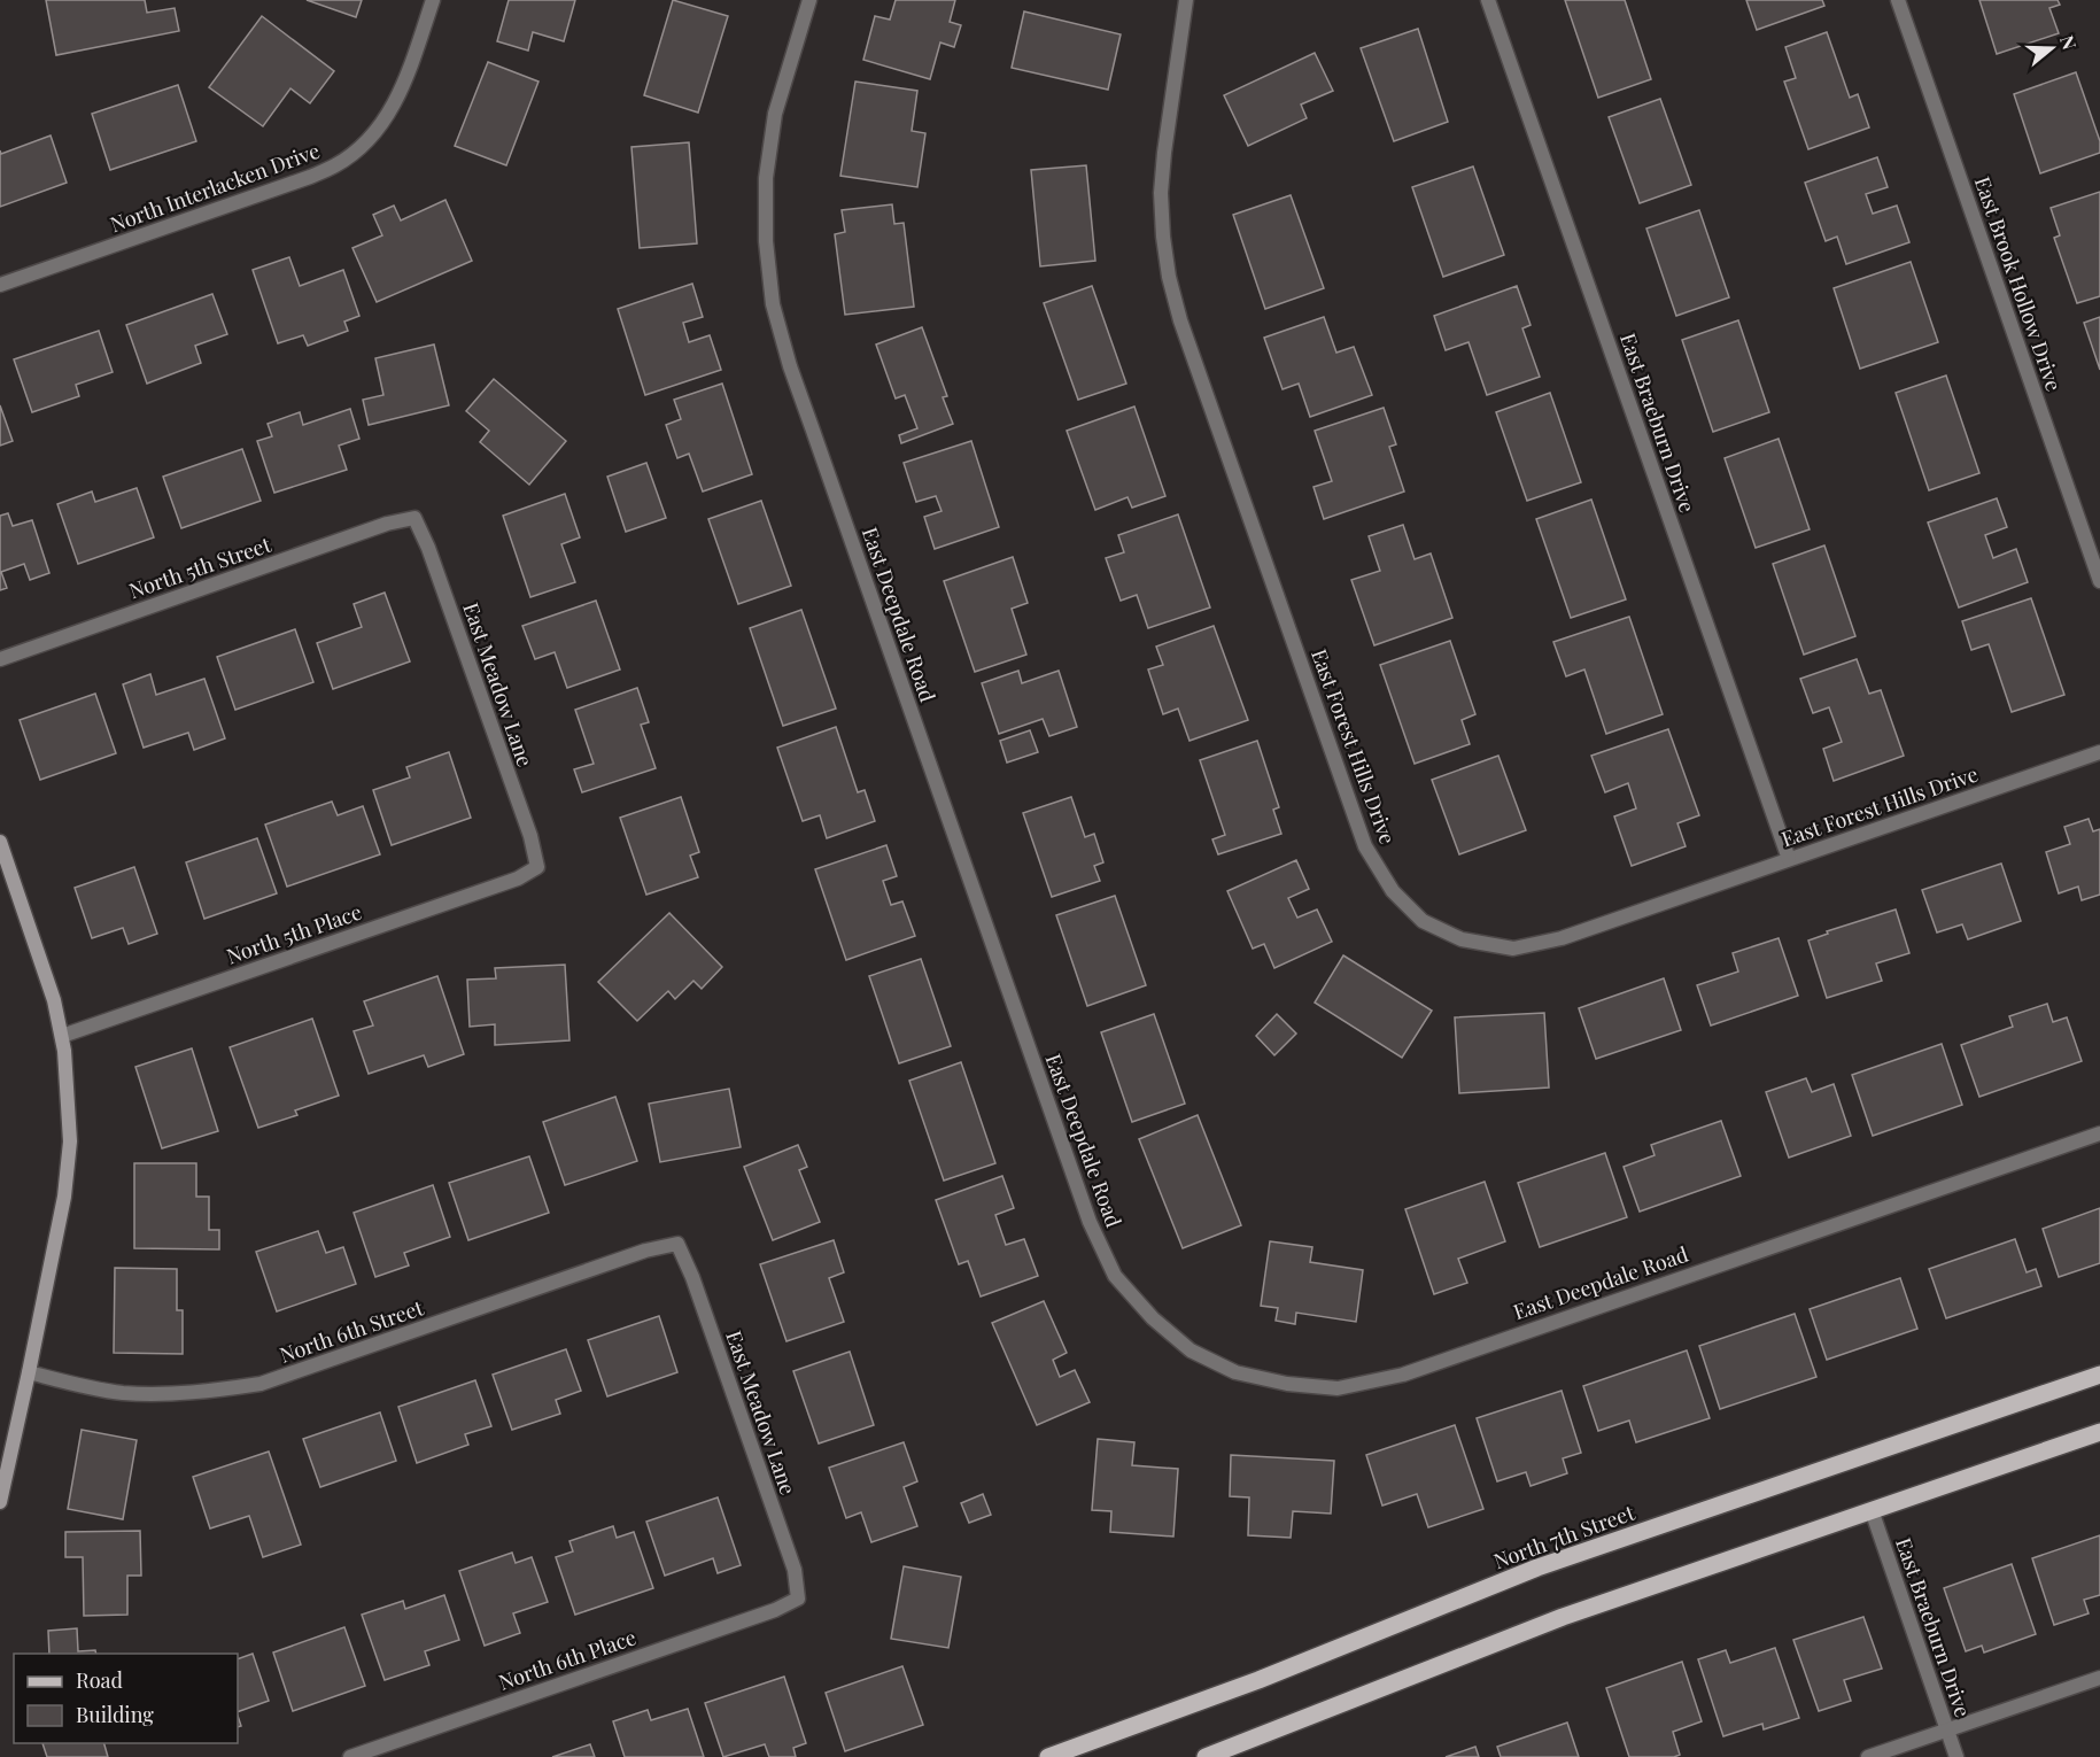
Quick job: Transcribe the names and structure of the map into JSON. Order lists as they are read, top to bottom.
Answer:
{
  "streets": {
    "main road": ["North 7th Street"],
    "street": [
      "North Interlacken Drive",
      "East Brook Hollow Drive",
      "East Braeburn Drive",
      "North 5th Street",
      "East Deepdale Road",
      "East Meadow Lane",
      "East Forest Hills Drive",
      "North 5th Place",
      "North 6th Street",
      "North 6th Place"
    ]
  },
  "crossings": [
    ["East Braeburn Drive", "East Forest Hills Drive"],
    ["North 5th Street", "East Meadow Lane"],
    ["East Meadow Lane", "North 5th Place"],
    ["East Meadow Lane", "North 6th Street"],
    ["East Meadow Lane", "North 6th Place"]
  ],
  "legend": ["Road", "Building"],
  "north": "right"
}
